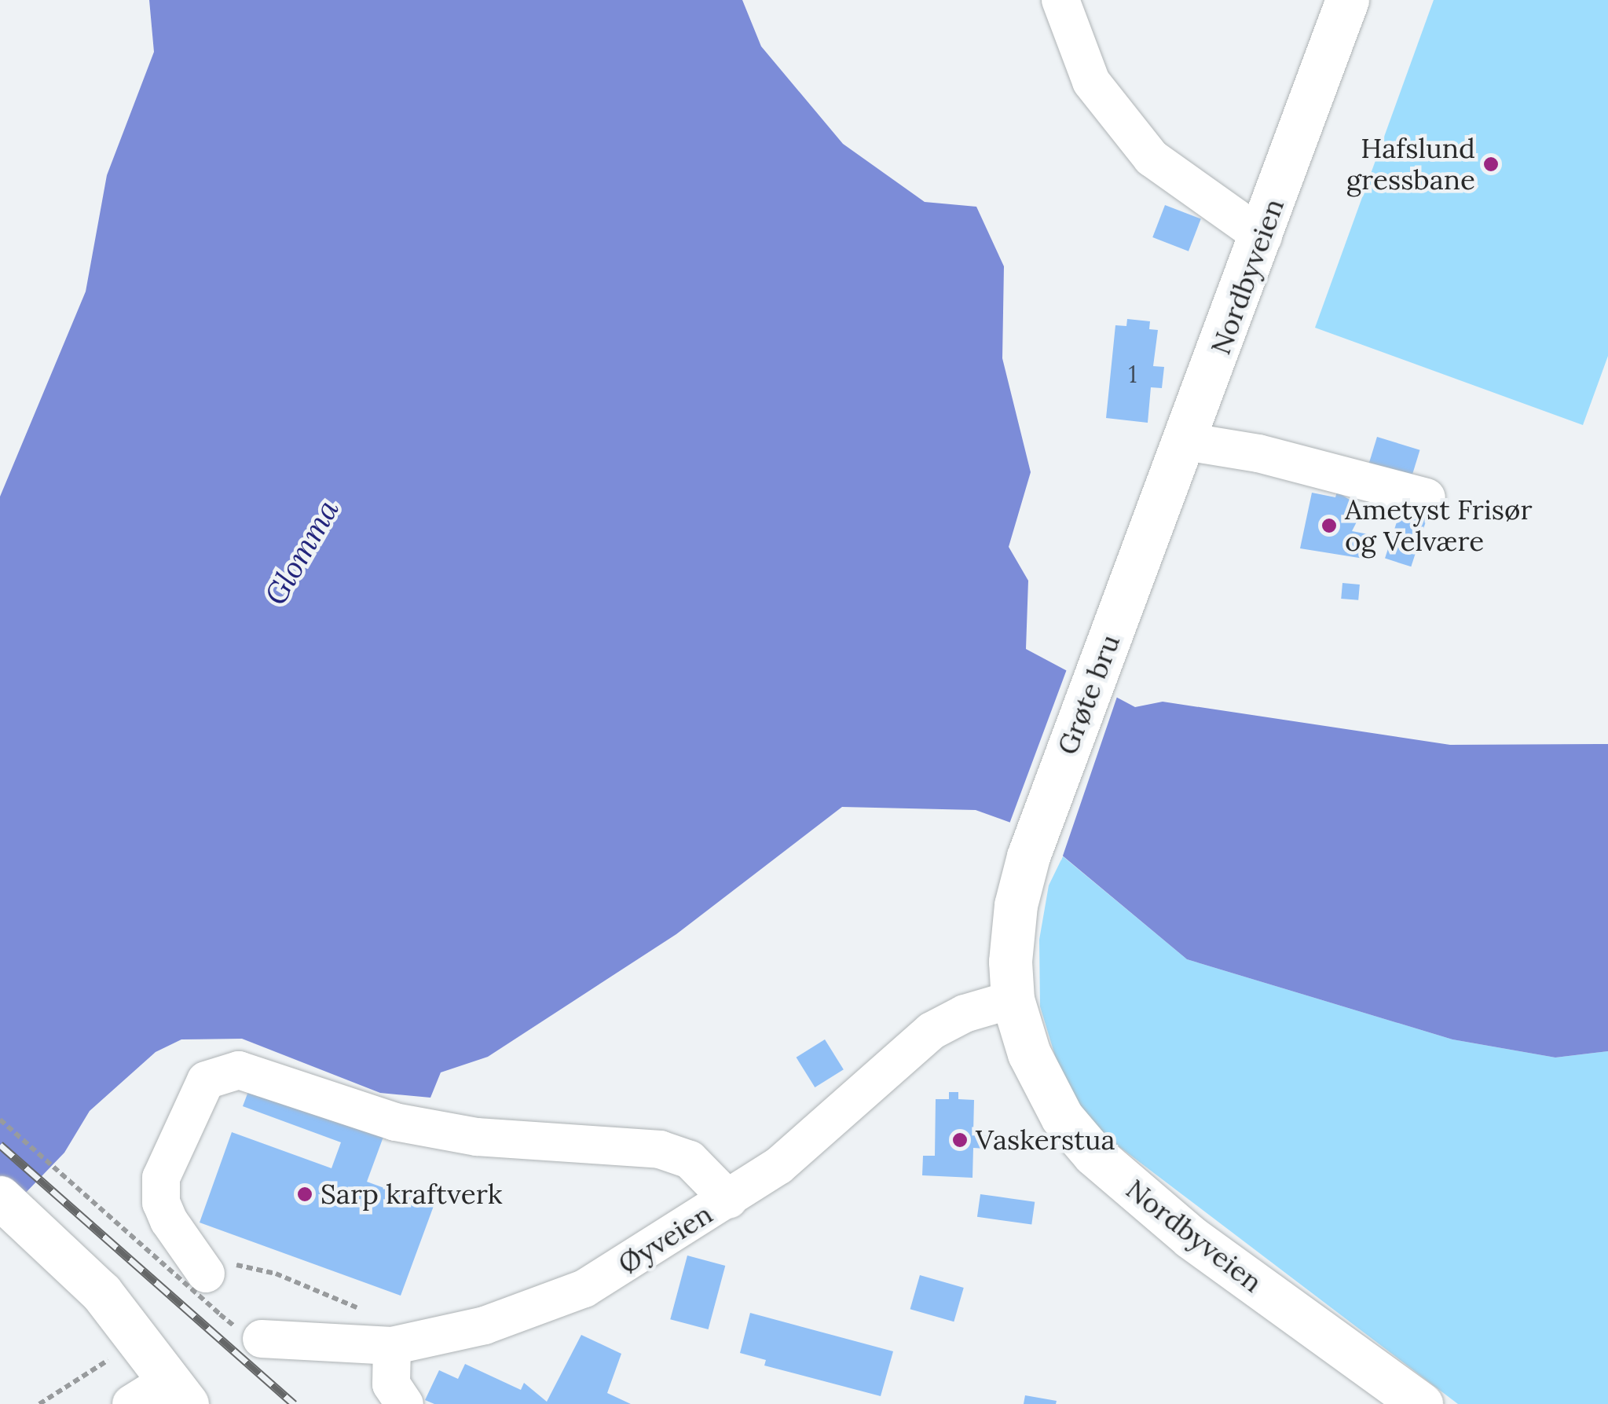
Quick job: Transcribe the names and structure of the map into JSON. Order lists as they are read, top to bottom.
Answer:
{
  "streets": {
    "main road": ["Nordbyveien", "Grøte bru"],
    "street": ["Øyveien"]
  },
  "crossings": [
    ["Nordbyveien", "Grøte bru"],
    ["Nordbyveien", "Øyveien"]
  ],
  "water": ["Glomma"],
  "places": [
    "Hafslund gressbane",
    "Ametyst Frisør og Velvære",
    "Vaskerstua",
    "Sarp kraftverk"
  ],
  "house_numbers": ["1"]
}
